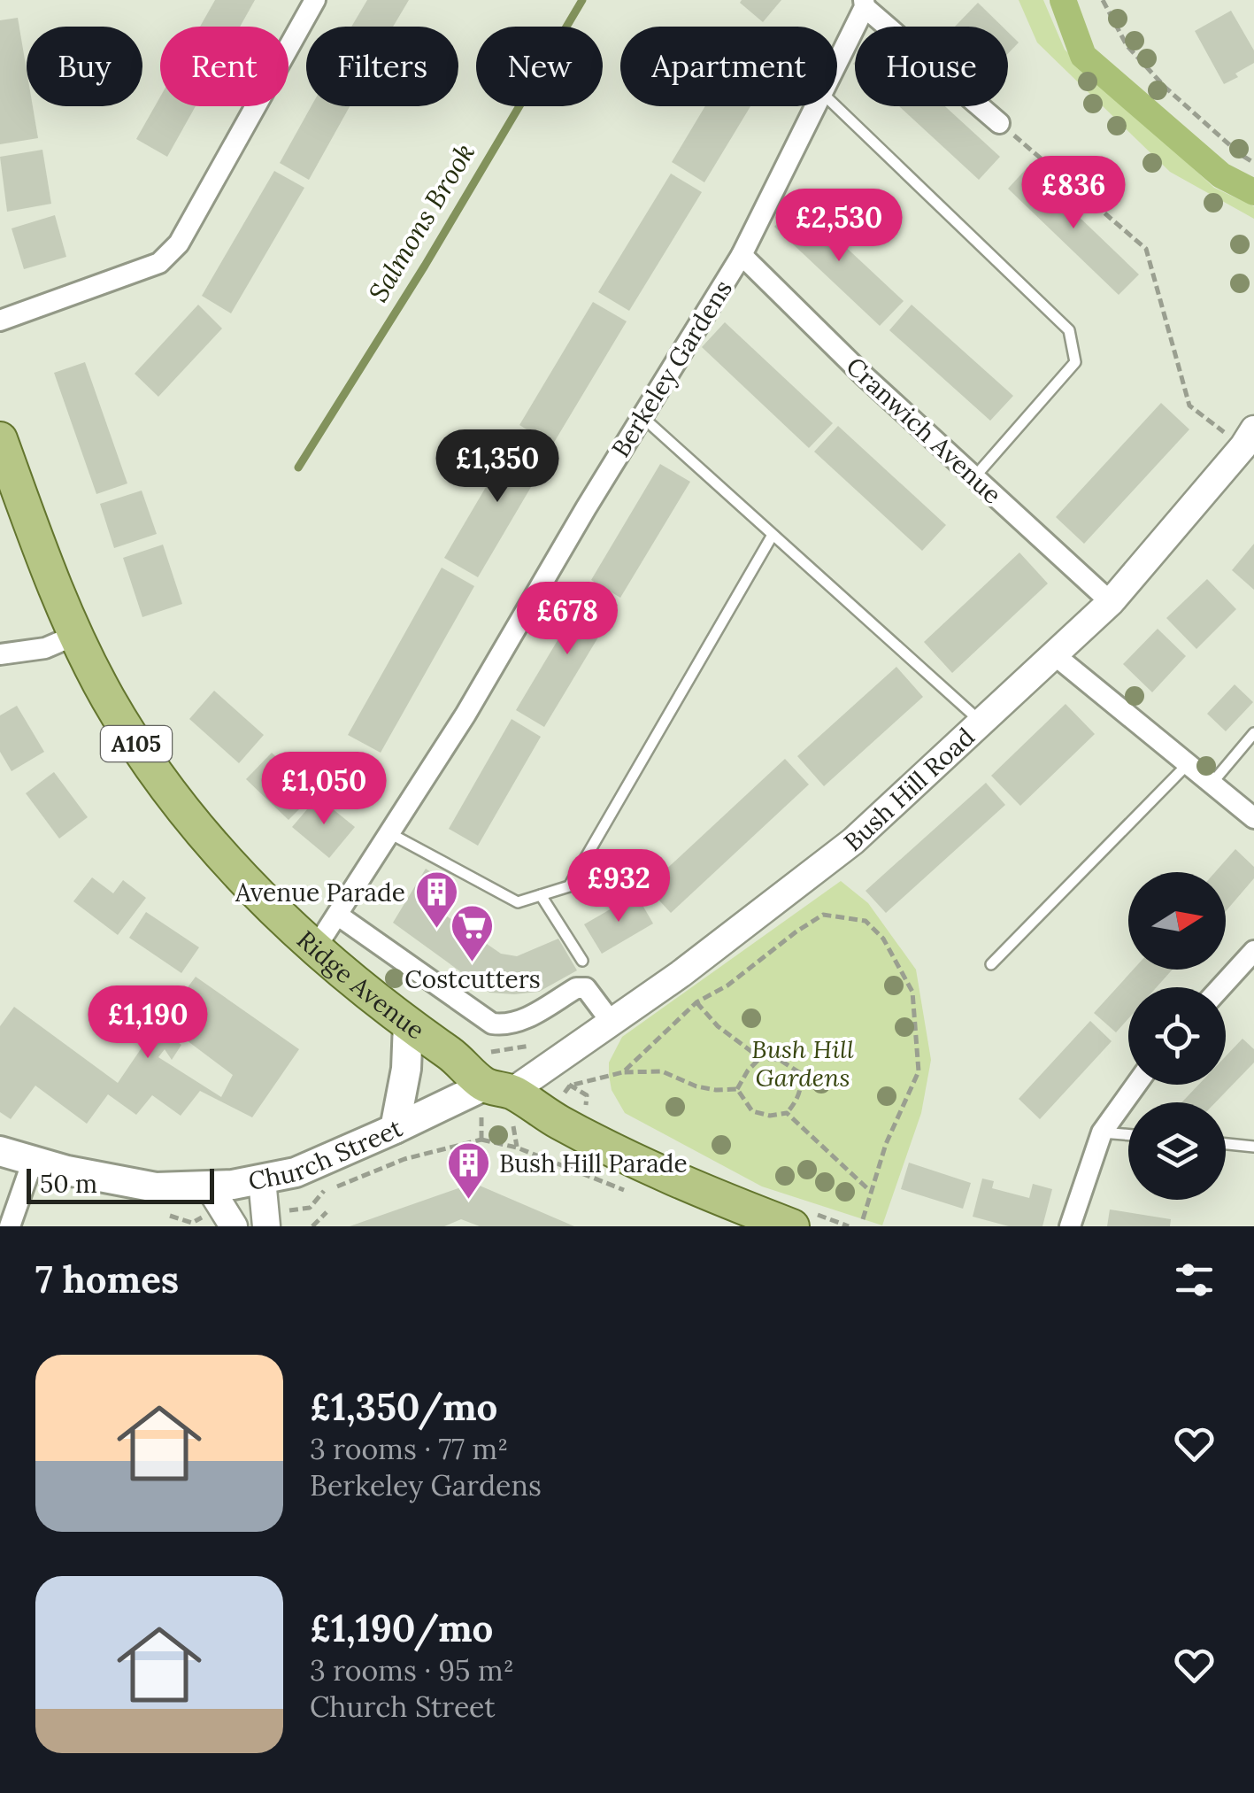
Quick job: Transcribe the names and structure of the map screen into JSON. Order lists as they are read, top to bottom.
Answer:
{
  "streets": {
    "main road": ["A105", "Ridge Avenue", "Church Street"],
    "street": ["Berkeley Gardens", "Cranwich Avenue", "Bush Hill Road"]
  },
  "crossings": [
    ["Berkeley Gardens", "Cranwich Avenue"],
    ["Berkeley Gardens", "Ridge Avenue"],
    ["Cranwich Avenue", "Bush Hill Road"],
    ["A105", "Bush Hill Road"],
    ["A105", "Ridge Avenue"],
    ["A105", "Church Street"],
    ["Bush Hill Road", "Ridge Avenue"],
    ["Bush Hill Road", "Church Street"],
    ["Ridge Avenue", "Church Street"]
  ],
  "water": ["Salmons Brook"],
  "parks": ["Bush Hill Gardens"],
  "places": {
    "building": ["Avenue Parade", "Bush Hill Parade"],
    "supermarket": ["Costcutters"]
  },
  "scale_bar": "50 m",
  "north": "right",
  "page": {
    "chip": [
      "Buy",
      "Rent",
      "Filters",
      "New",
      "Apartment",
      "House"
    ],
    "price": [
      "£836",
      "£2,530",
      "£1,350",
      "£678",
      "£1,050",
      "£932",
      "£1,190"
    ],
    "scale": "50 m",
    "heading": "7 homes",
    "list": [
      {
        "name": "£1,350/mo",
        "note": "3 rooms · 77 m² · Berkeley Gardens"
      },
      {
        "name": "£1,190/mo",
        "note": "3 rooms · 95 m² · Church Street"
      }
    ]
  }
}
